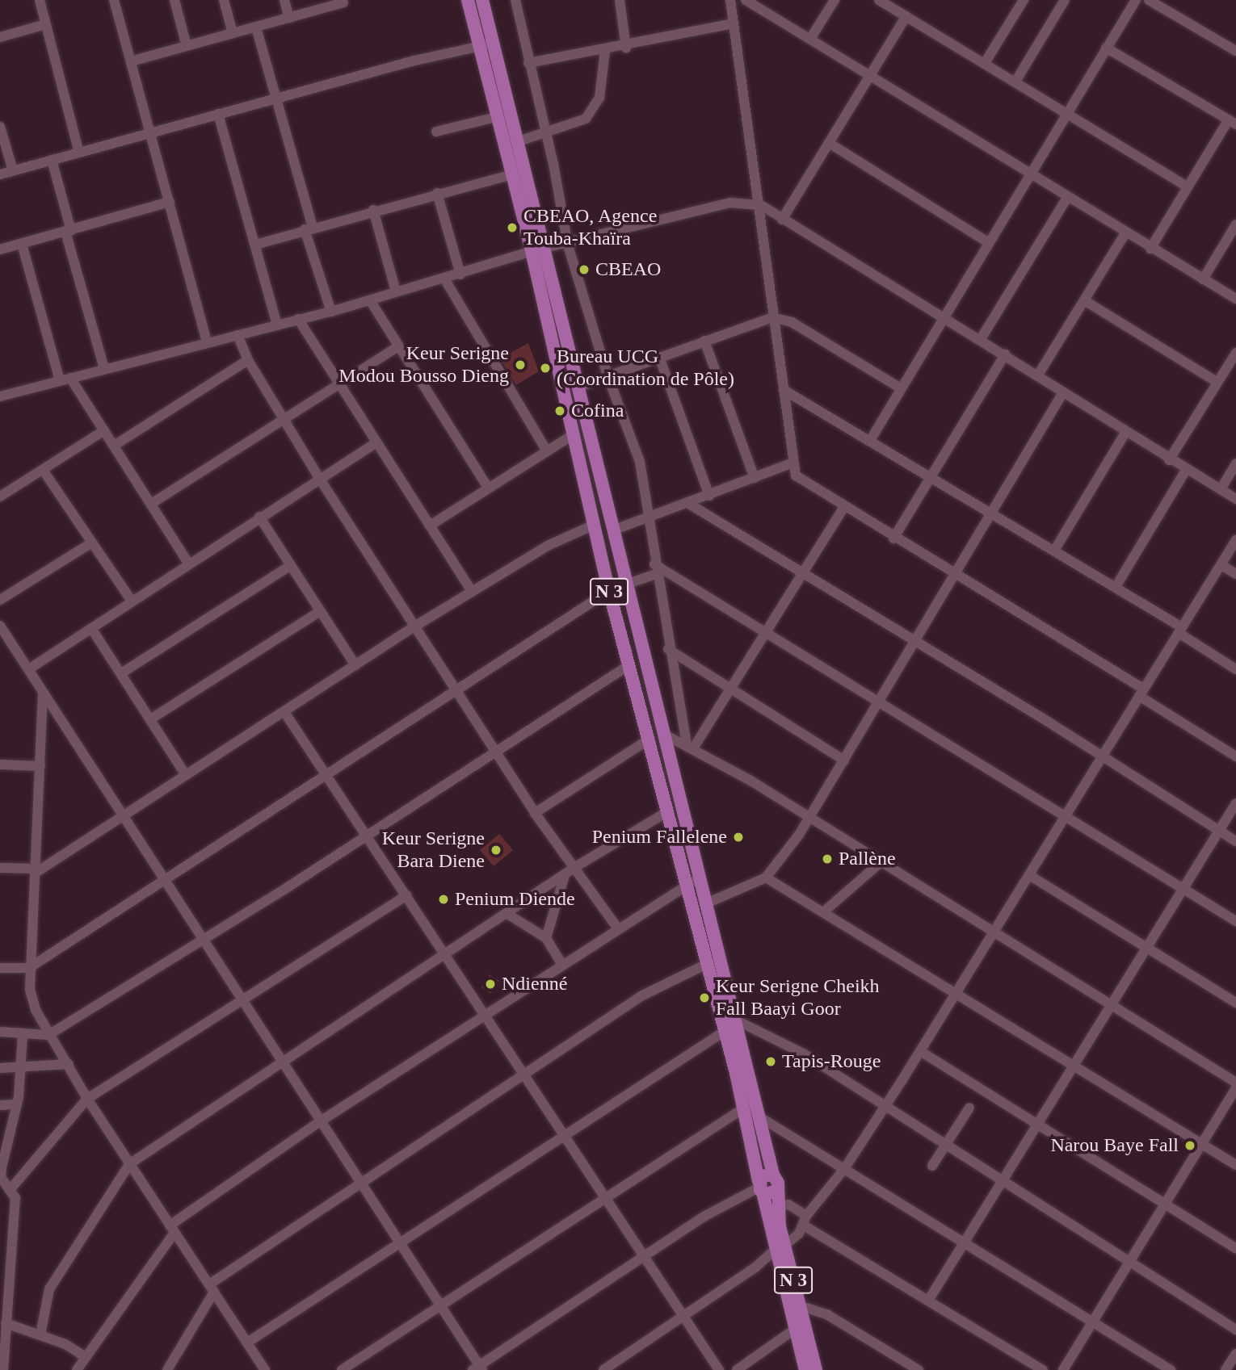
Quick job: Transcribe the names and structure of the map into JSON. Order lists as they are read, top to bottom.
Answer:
{
  "streets": {
    "main road": ["N 3"]
  },
  "places": [
    "CBEAO, Agence Touba-Khaïra",
    "CBEAO",
    "Keur Serigne Modou Bousso Dieng",
    "Bureau UCG (Coordination de Pôle)",
    "Cofina",
    "Penium Fallelene",
    "Keur Serigne Bara Diene",
    "Pallène",
    "Penium Diende",
    "Ndienné",
    "Keur Serigne Cheikh Fall Baayi Goor",
    "Tapis-Rouge",
    "Narou Baye Fall"
  ]
}
